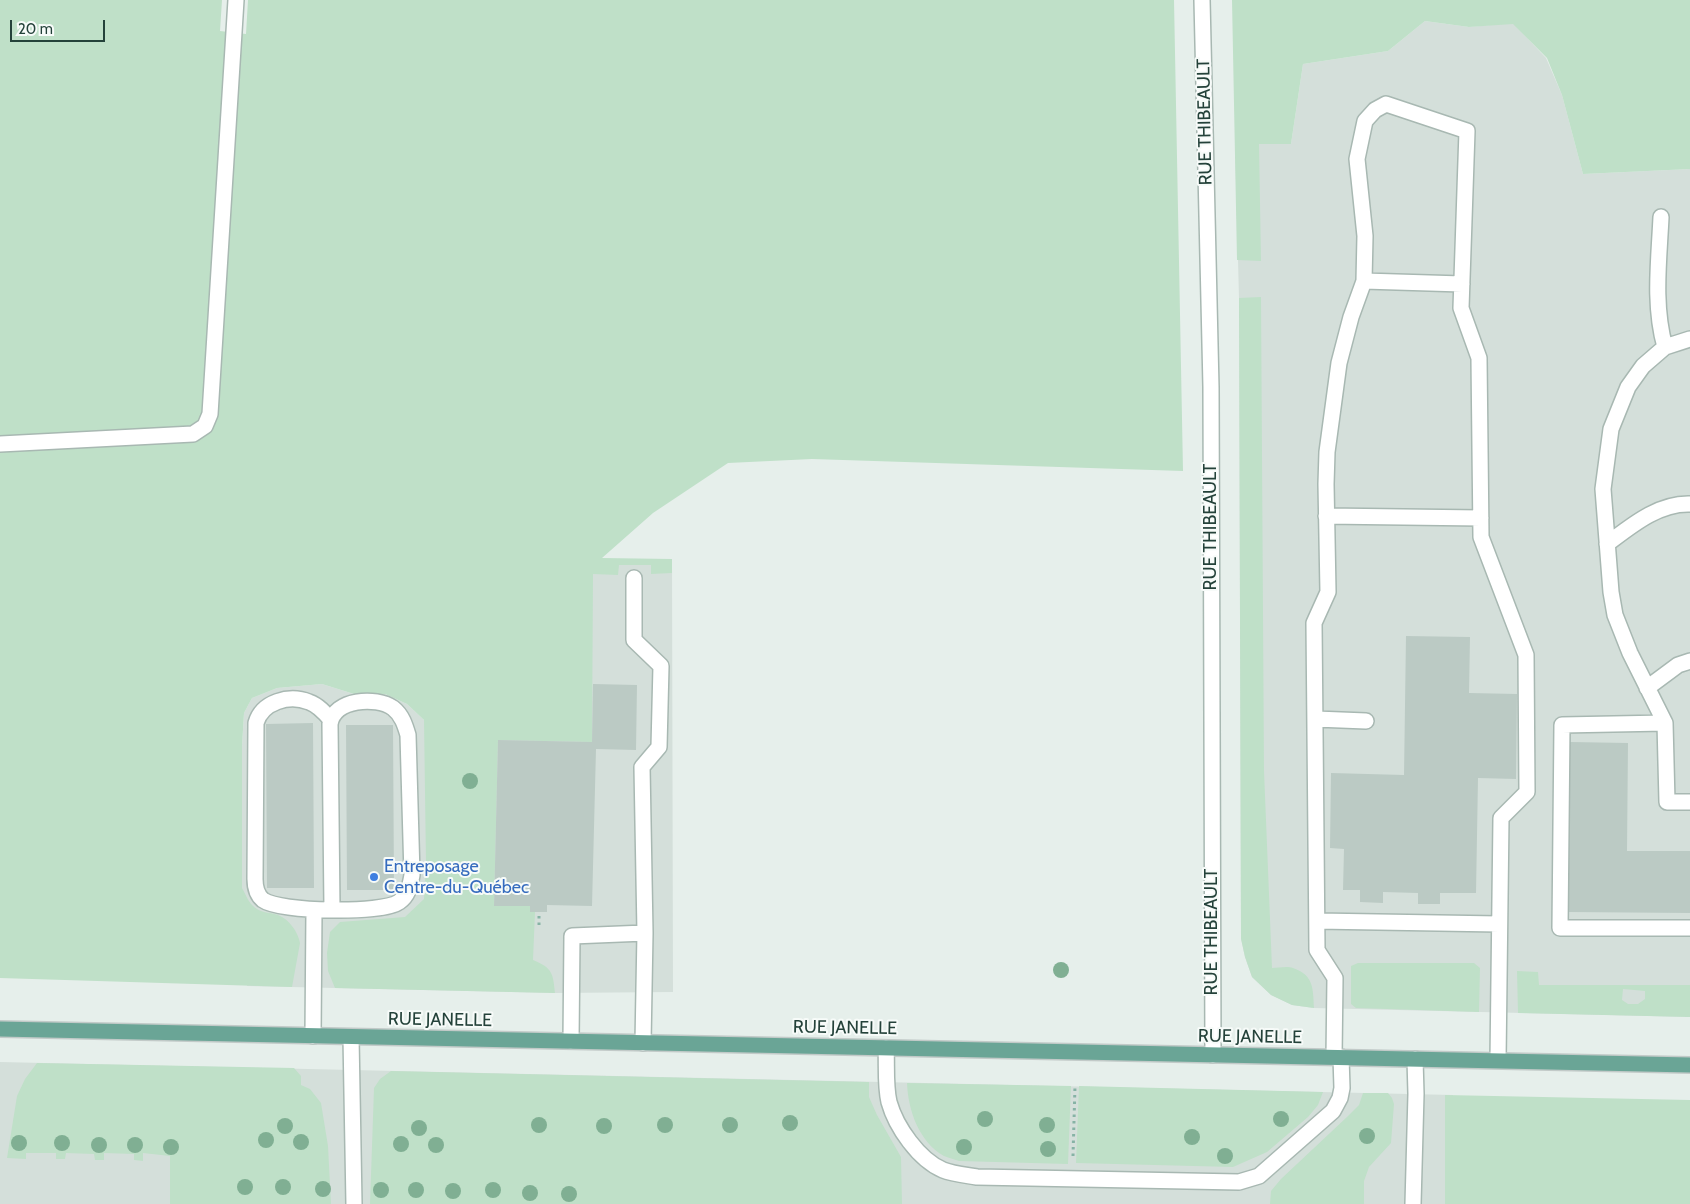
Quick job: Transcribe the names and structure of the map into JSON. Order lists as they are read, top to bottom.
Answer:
{
  "streets": {
    "main road": ["RUE JANELLE"],
    "street": ["RUE THIBEAULT"]
  },
  "crossings": [
    ["RUE THIBEAULT", "RUE JANELLE"]
  ],
  "places": ["Entreposage Centre-du-Québec"],
  "scale_bar": "20 m"
}
